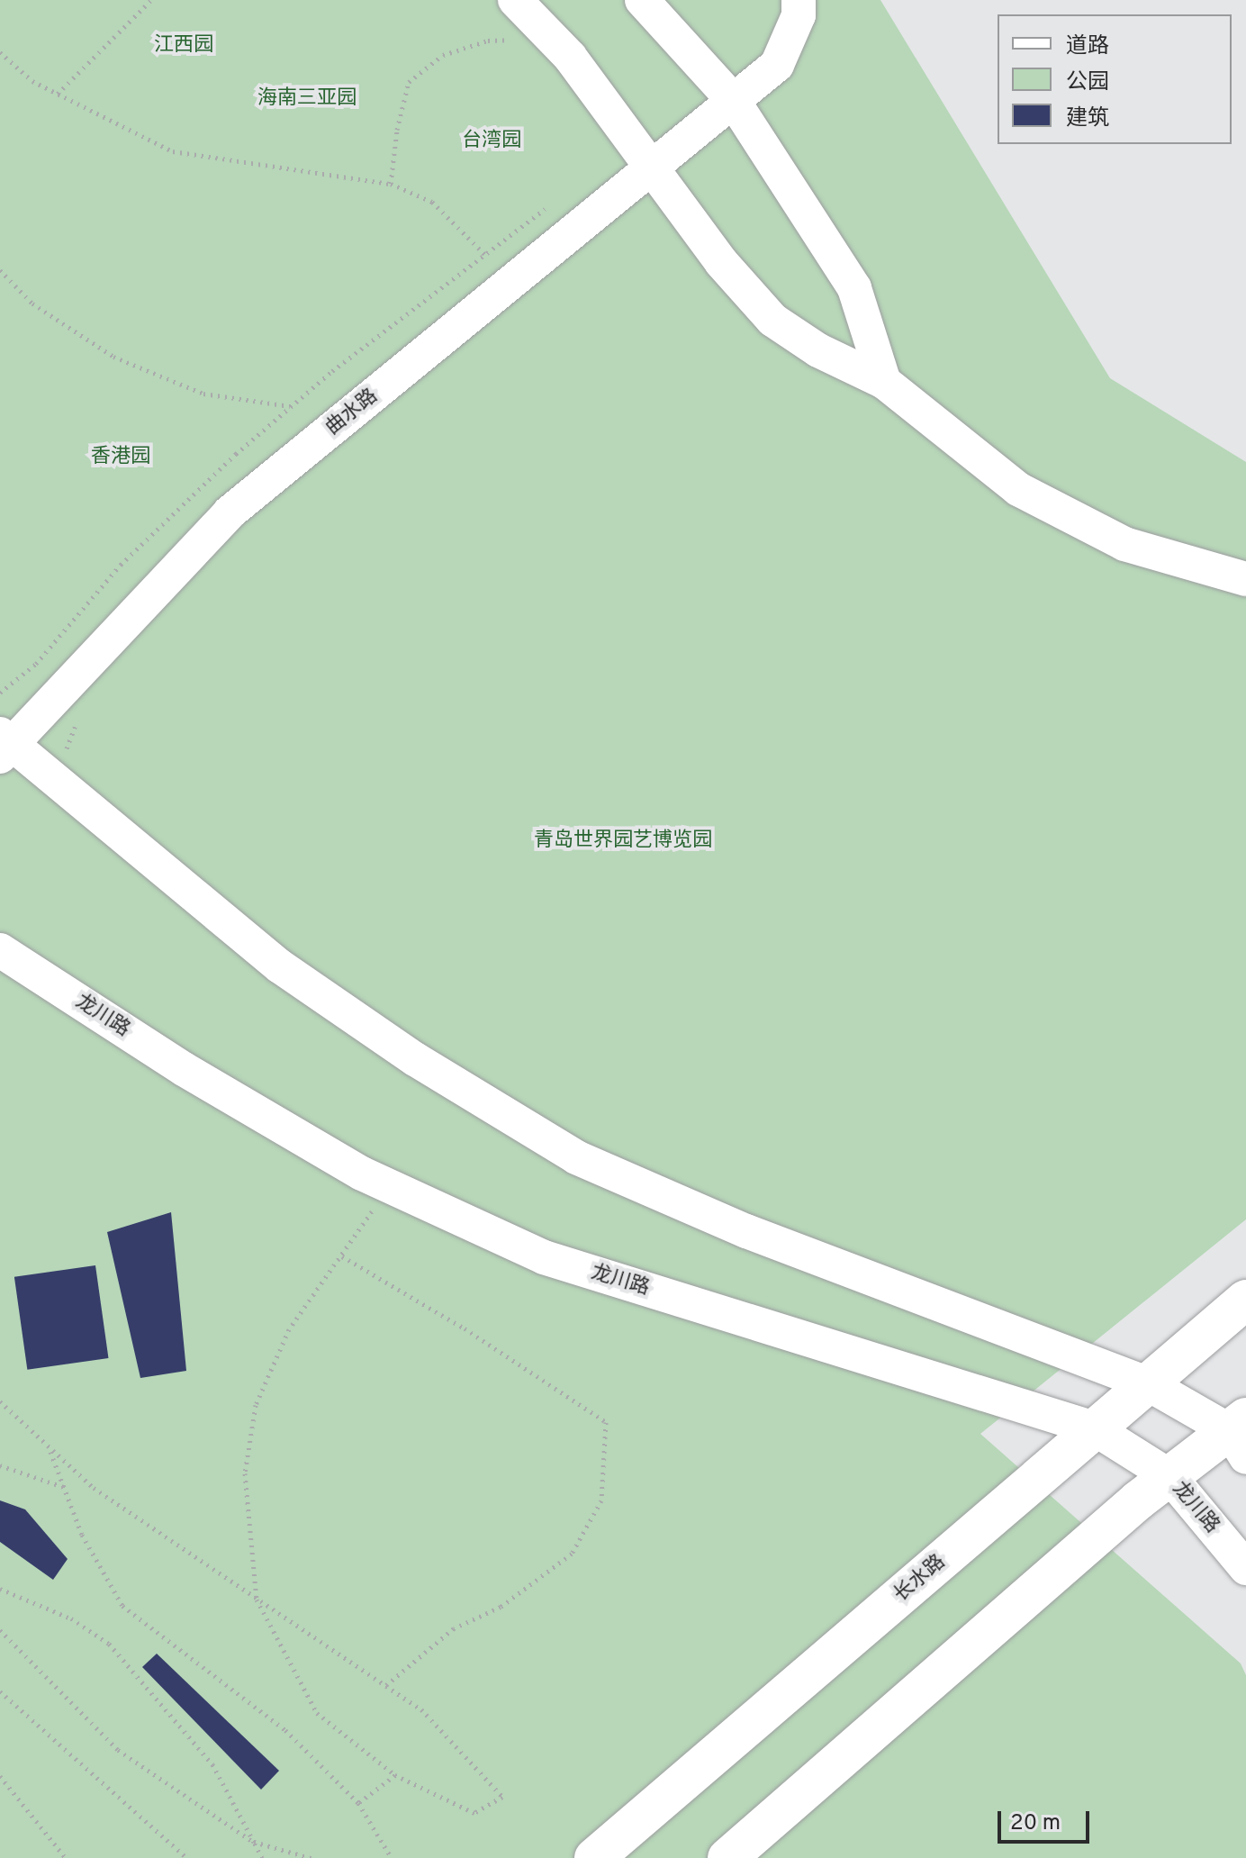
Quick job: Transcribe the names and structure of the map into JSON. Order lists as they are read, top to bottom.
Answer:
{
  "streets": {
    "main road": ["长水路"],
    "street": ["曲水路", "龙川路"]
  },
  "crossings": [
    ["龙川路", "长水路"]
  ],
  "parks": [
    "江西园",
    "海南三亚园",
    "台湾园",
    "香港园",
    "青岛世界园艺博览园"
  ],
  "legend": ["道路", "公园", "建筑"],
  "scale_bar": "20 m"
}
